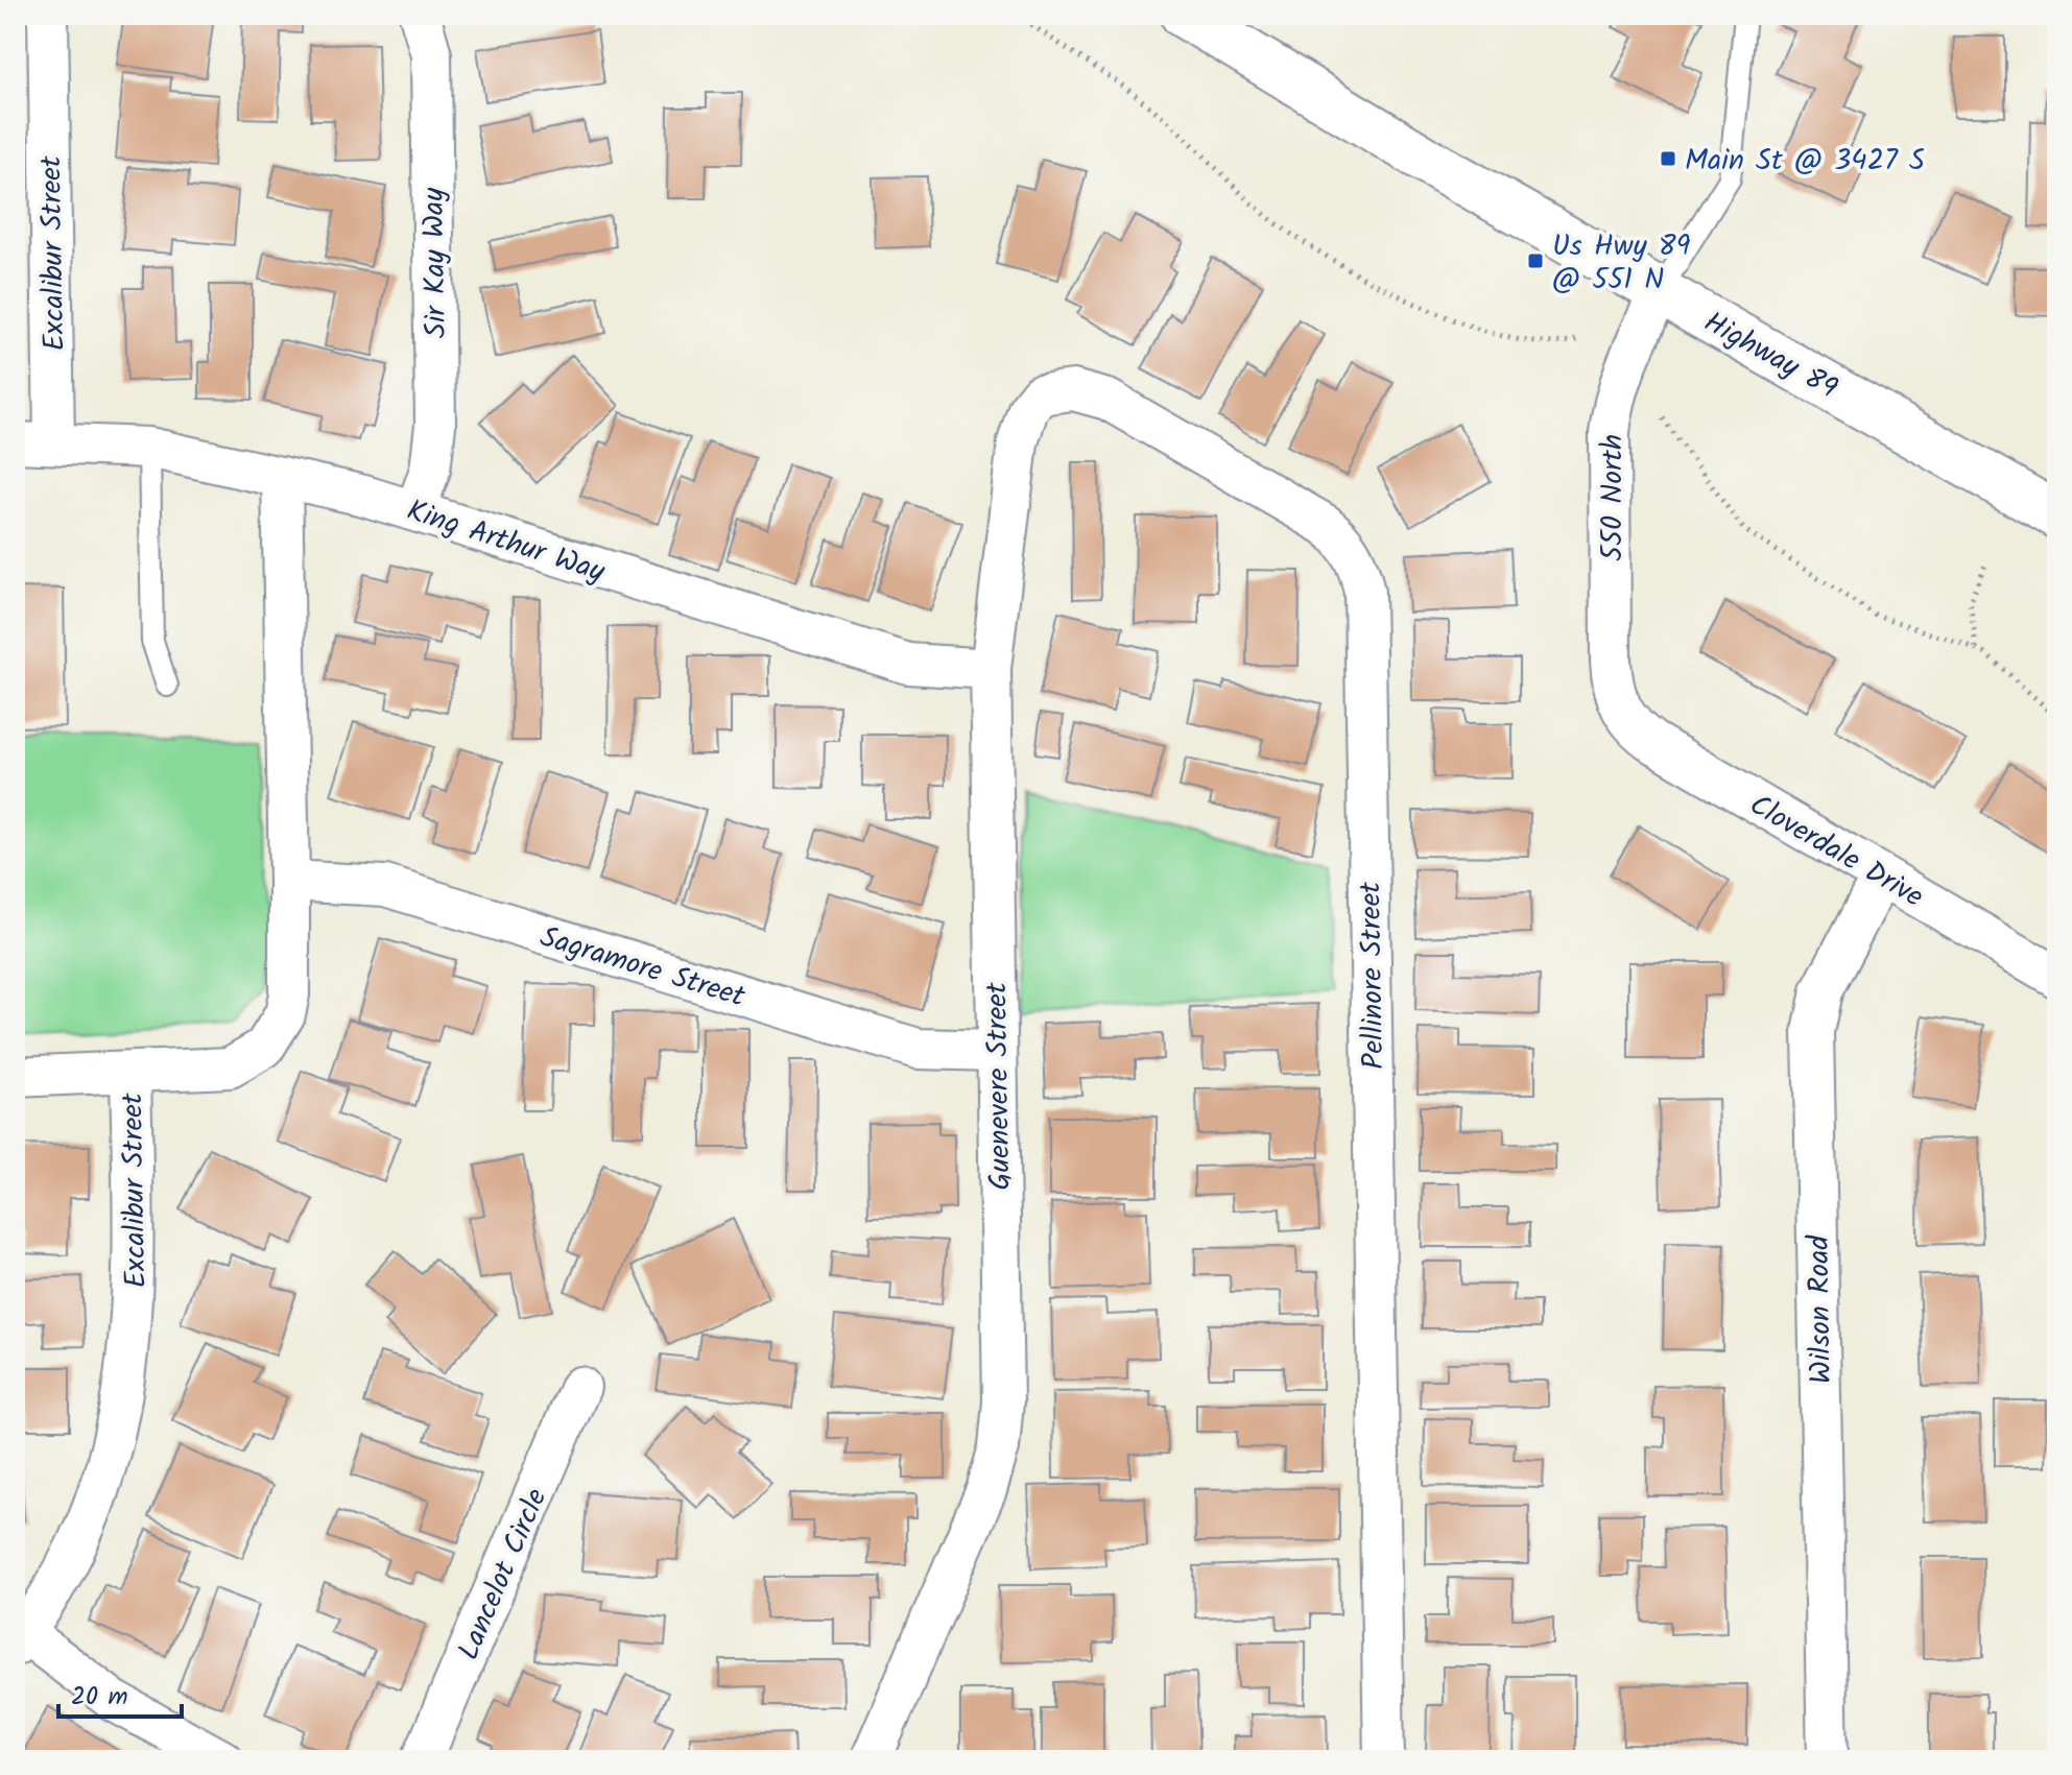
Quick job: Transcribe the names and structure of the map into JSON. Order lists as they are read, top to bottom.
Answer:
{
  "streets": {
    "main road": ["Highway 89"],
    "street": [
      "Excalibur Street",
      "Sir Kay Way",
      "550 North",
      "King Arthur Way",
      "Cloverdale Drive",
      "Sagramore Street",
      "Pellinore Street",
      "Guenevere Street",
      "Wilson Road",
      "Lancelot Circle"
    ]
  },
  "crossings": [
    ["Excalibur Street", "King Arthur Way"],
    ["Excalibur Street", "Sagramore Street"],
    ["Sir Kay Way", "King Arthur Way"],
    ["Highway 89", "550 North"],
    ["550 North", "Cloverdale Drive"],
    ["King Arthur Way", "Guenevere Street"],
    ["Cloverdale Drive", "Wilson Road"],
    ["Sagramore Street", "Guenevere Street"],
    ["Pellinore Street", "Guenevere Street"]
  ],
  "places": {
    "transit": ["Main St @ 3427 S", "Us Hwy 89 @ 551 N"]
  },
  "scale_bar": "20 m"
}
